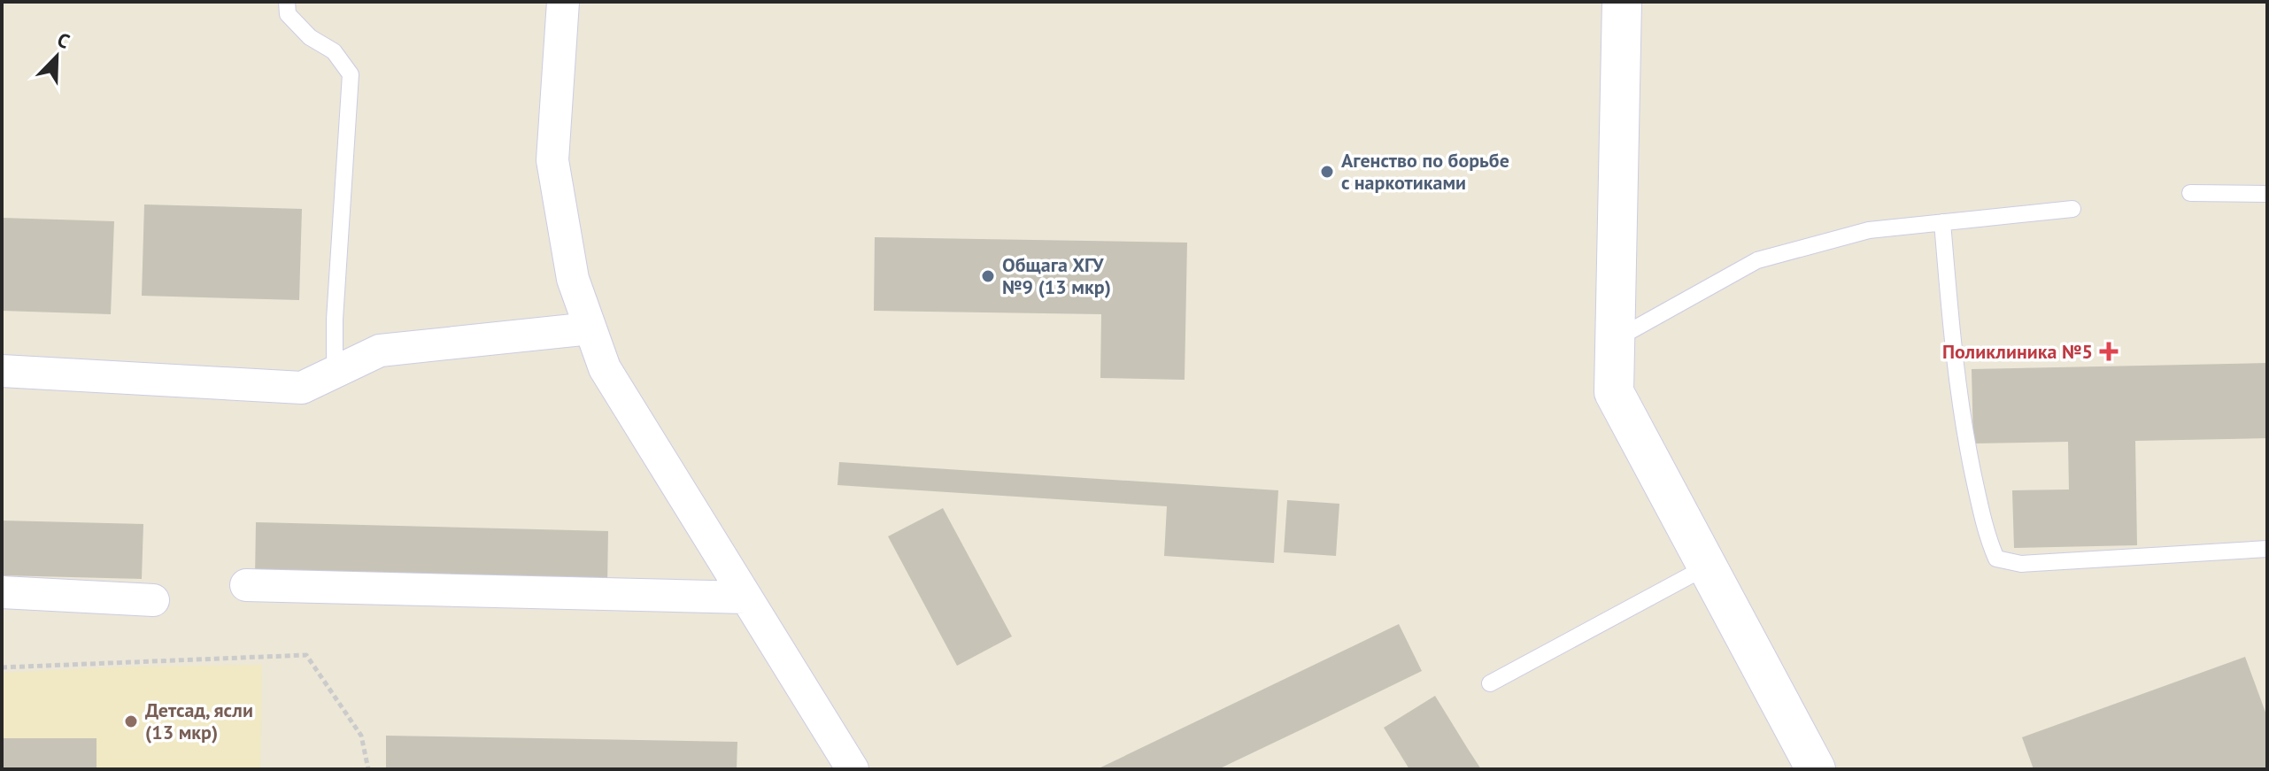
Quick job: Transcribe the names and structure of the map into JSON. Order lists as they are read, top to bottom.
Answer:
{
  "places": {
    "other": ["Агенство по борьбе с наркотиками", "Общага ХГУ №9 (13 мкр)", "Детсад, ясли (13 мкр)"],
    "health": ["Поликлиника №5"]
  },
  "north": "top right"
}
